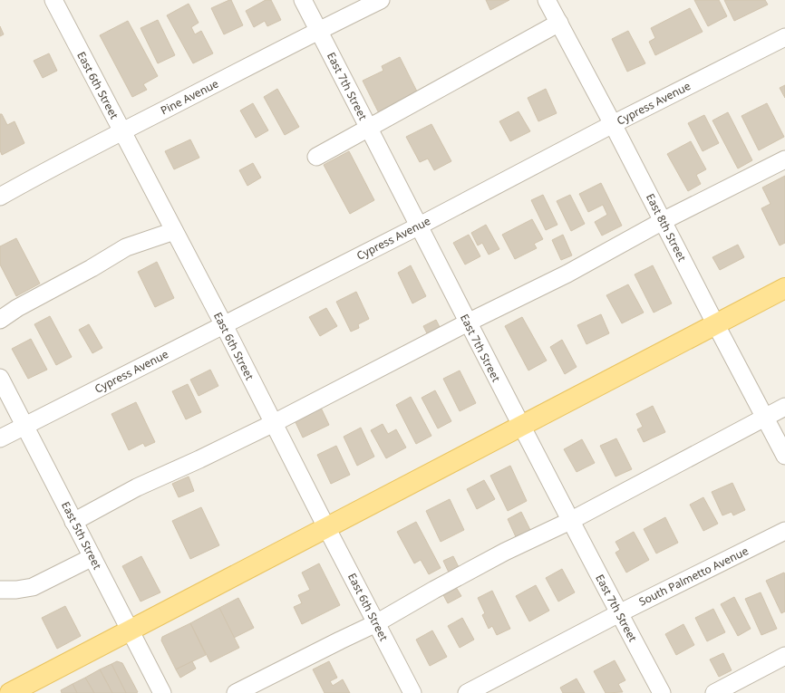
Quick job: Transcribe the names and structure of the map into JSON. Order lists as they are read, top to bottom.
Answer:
{
  "streets": {
    "street": [
      "East 6th Street",
      "East 7th Street",
      "Pine Avenue",
      "Cypress Avenue",
      "East 8th Street",
      "East 5th Street",
      "South Palmetto Avenue"
    ]
  },
  "crossings": [
    ["East 6th Street", "Pine Avenue"],
    ["East 6th Street", "Cypress Avenue"],
    ["East 7th Street", "Pine Avenue"],
    ["East 7th Street", "Cypress Avenue"],
    ["East 7th Street", "South Palmetto Avenue"],
    ["Cypress Avenue", "East 8th Street"],
    ["Cypress Avenue", "East 5th Street"]
  ]
}
